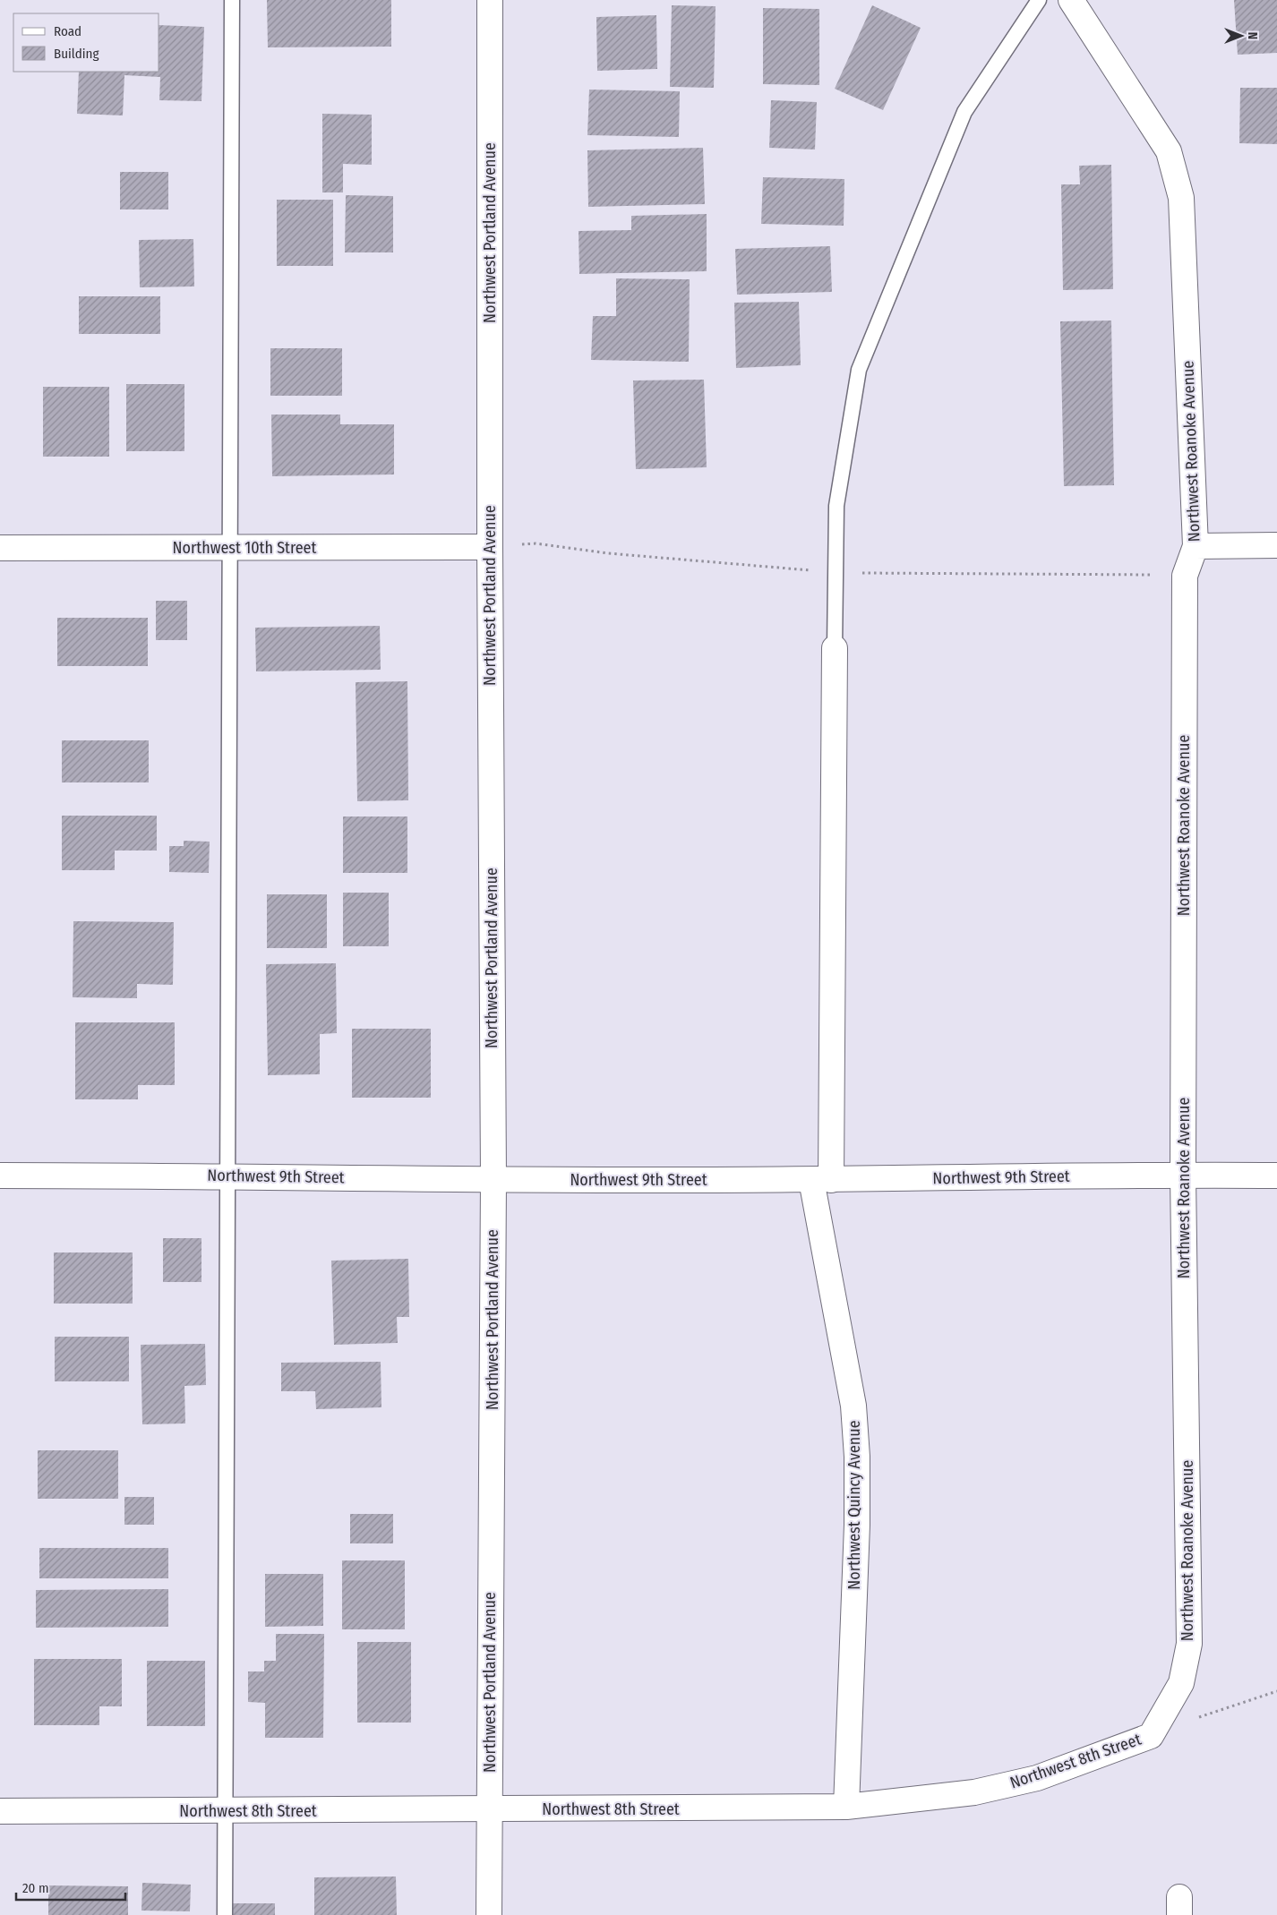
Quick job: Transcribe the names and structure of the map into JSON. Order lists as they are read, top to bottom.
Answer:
{
  "streets": {
    "street": [
      "Northwest Portland Avenue",
      "Northwest Roanoke Avenue",
      "Northwest 10th Street",
      "Northwest 9th Street",
      "Northwest Quincy Avenue",
      "Northwest 8th Street"
    ]
  },
  "crossings": [
    ["Northwest Portland Avenue", "Northwest 10th Street"],
    ["Northwest Portland Avenue", "Northwest 9th Street"],
    ["Northwest Portland Avenue", "Northwest 8th Street"],
    ["Northwest Roanoke Avenue", "Northwest 9th Street"],
    ["Northwest Roanoke Avenue", "Northwest 8th Street"],
    ["Northwest 9th Street", "Northwest Quincy Avenue"],
    ["Northwest Quincy Avenue", "Northwest 8th Street"]
  ],
  "legend": ["Road", "Building"],
  "scale_bar": "20 m",
  "north": "right"
}
